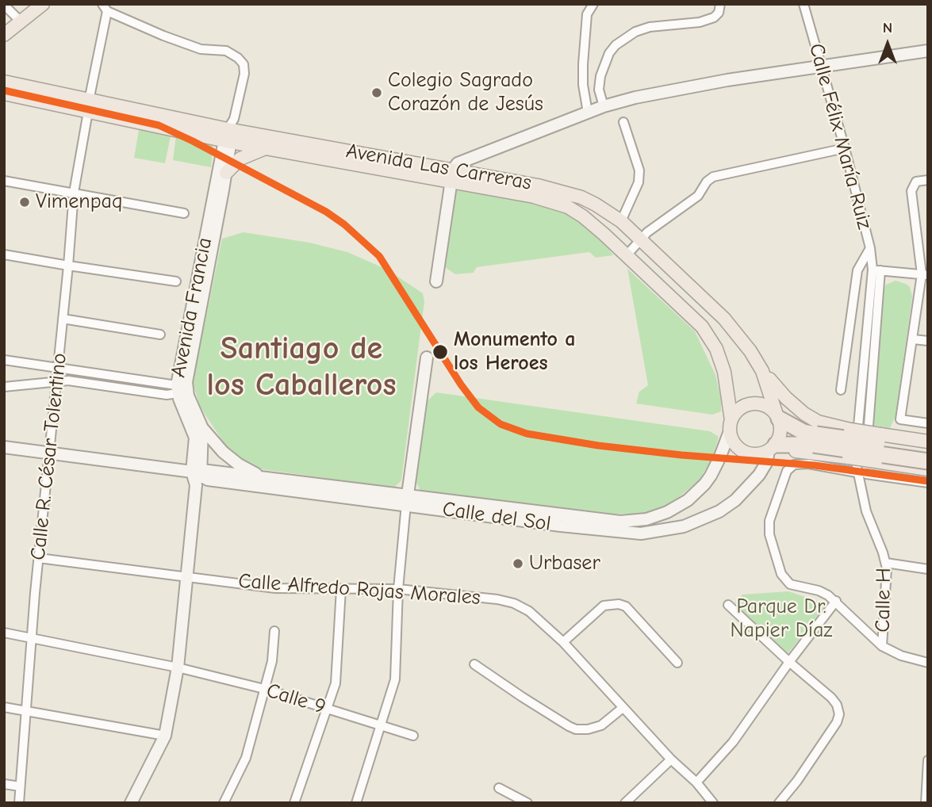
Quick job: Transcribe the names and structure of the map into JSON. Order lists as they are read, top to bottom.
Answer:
{
  "streets": {
    "main road": ["Avenida Las Carreras", "Avenida Francia", "Calle del Sol"],
    "street": [
      "Calle Félix María Ruiz",
      "Calle R. César Tolentino",
      "Calle Alfredo Rojas Morales",
      "Calle H",
      "Calle 9"
    ]
  },
  "crossings": [
    ["Avenida Las Carreras", "Avenida Francia"],
    ["Avenida Las Carreras", "Calle R. César Tolentino"],
    ["Avenida Las Carreras", "Calle del Sol"],
    ["Avenida Francia", "Calle del Sol"],
    ["Avenida Francia", "Calle Alfredo Rojas Morales"],
    ["Avenida Francia", "Calle 9"],
    ["Calle R. César Tolentino", "Calle del Sol"],
    ["Calle R. César Tolentino", "Calle Alfredo Rojas Morales"],
    ["Calle R. César Tolentino", "Calle 9"]
  ],
  "districts": ["Santiago de los Caballeros"],
  "parks": ["Parque Dr. Napier Díaz"],
  "places": [
    "Colegio Sagrado Corazón de Jesús",
    "Vimenpaq",
    "Monumento a los Heroes",
    "Urbaser"
  ],
  "north": "top"
}
